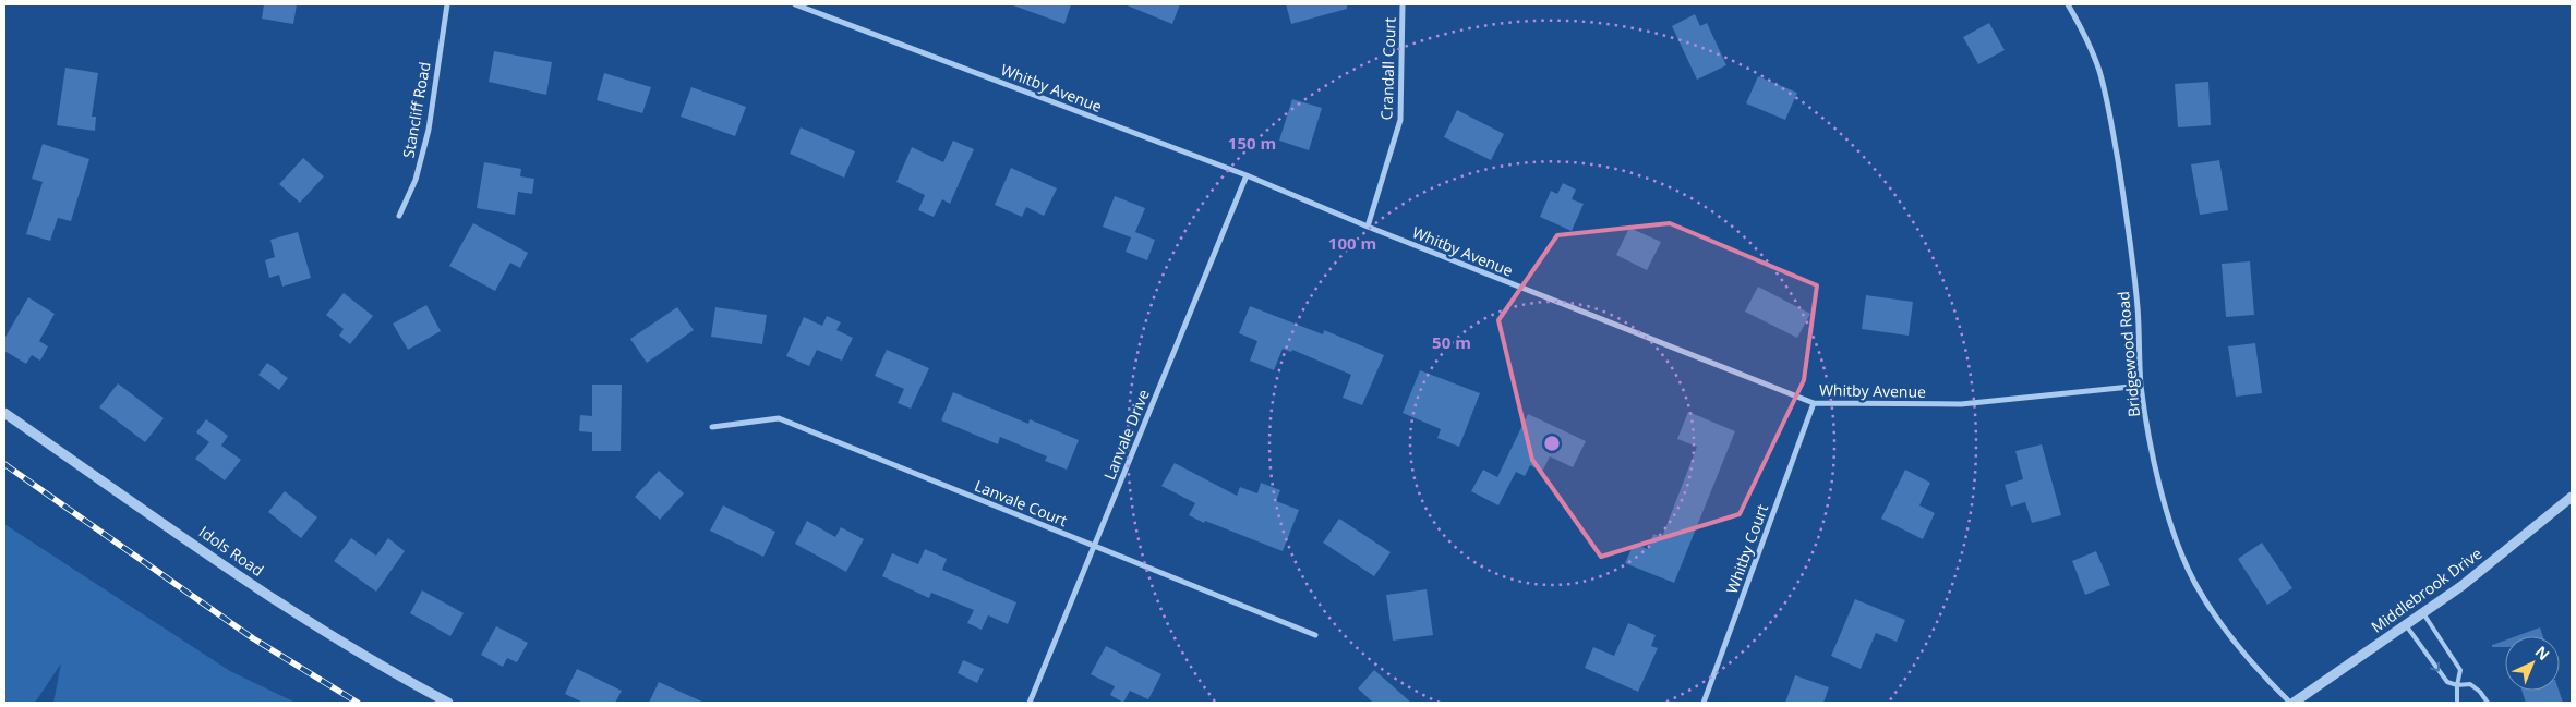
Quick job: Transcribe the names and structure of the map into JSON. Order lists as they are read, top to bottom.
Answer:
{
  "streets": {
    "street": [
      "Crandall Court",
      "Whitby Avenue",
      "Stancliff Road",
      "Bridgewood Road",
      "Lanvale Drive",
      "Lanvale Court",
      "Whitby Court",
      "Idols Road",
      "Middlebrook Drive"
    ]
  },
  "crossings": [
    ["Crandall Court", "Whitby Avenue"],
    ["Whitby Avenue", "Bridgewood Road"],
    ["Whitby Avenue", "Lanvale Drive"],
    ["Whitby Avenue", "Whitby Court"],
    ["Bridgewood Road", "Middlebrook Drive"],
    ["Lanvale Drive", "Lanvale Court"]
  ],
  "north": "top right",
  "rings": ["150 m", "100 m", "50 m"]
}
